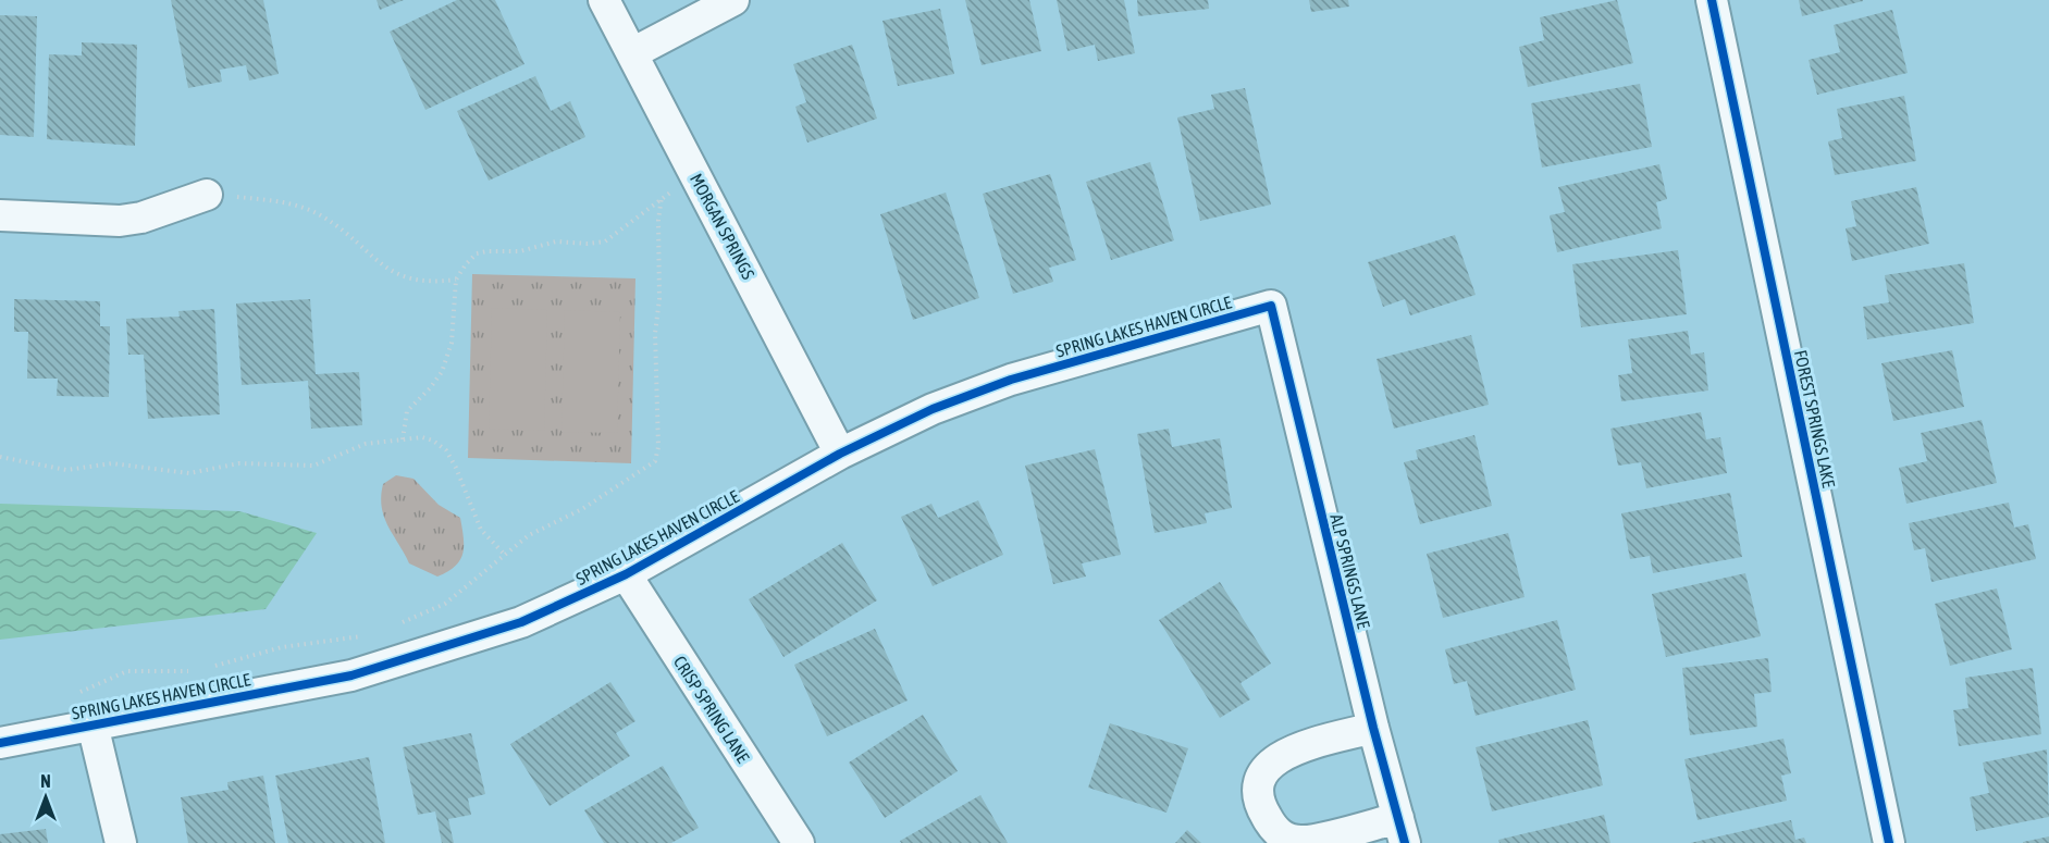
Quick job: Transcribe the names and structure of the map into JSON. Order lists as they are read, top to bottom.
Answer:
{
  "streets": {
    "street": [
      "MORGAN SPRINGS",
      "SPRING LAKES HAVEN CIRCLE",
      "FOREST SPRINGS LAKE",
      "ALP SPRINGS LANE",
      "CRISP SPRING LANE"
    ]
  },
  "crossings": [
    ["MORGAN SPRINGS", "SPRING LAKES HAVEN CIRCLE"],
    ["SPRING LAKES HAVEN CIRCLE", "ALP SPRINGS LANE"],
    ["SPRING LAKES HAVEN CIRCLE", "CRISP SPRING LANE"]
  ],
  "north": "top"
}
